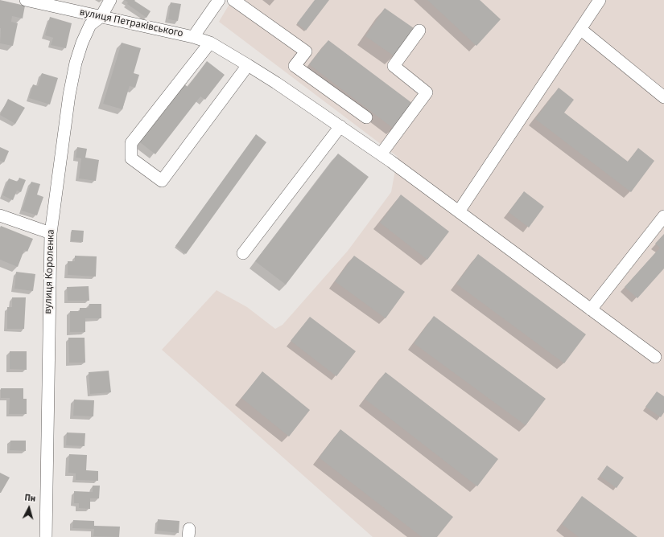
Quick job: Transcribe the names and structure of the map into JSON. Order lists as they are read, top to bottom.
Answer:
{
  "streets": {
    "street": ["вулиця Петраківського", "вулиця Короленка"]
  },
  "crossings": [
    ["вулиця Петраківського", "вулиця Короленка"]
  ],
  "north": "top"
}
